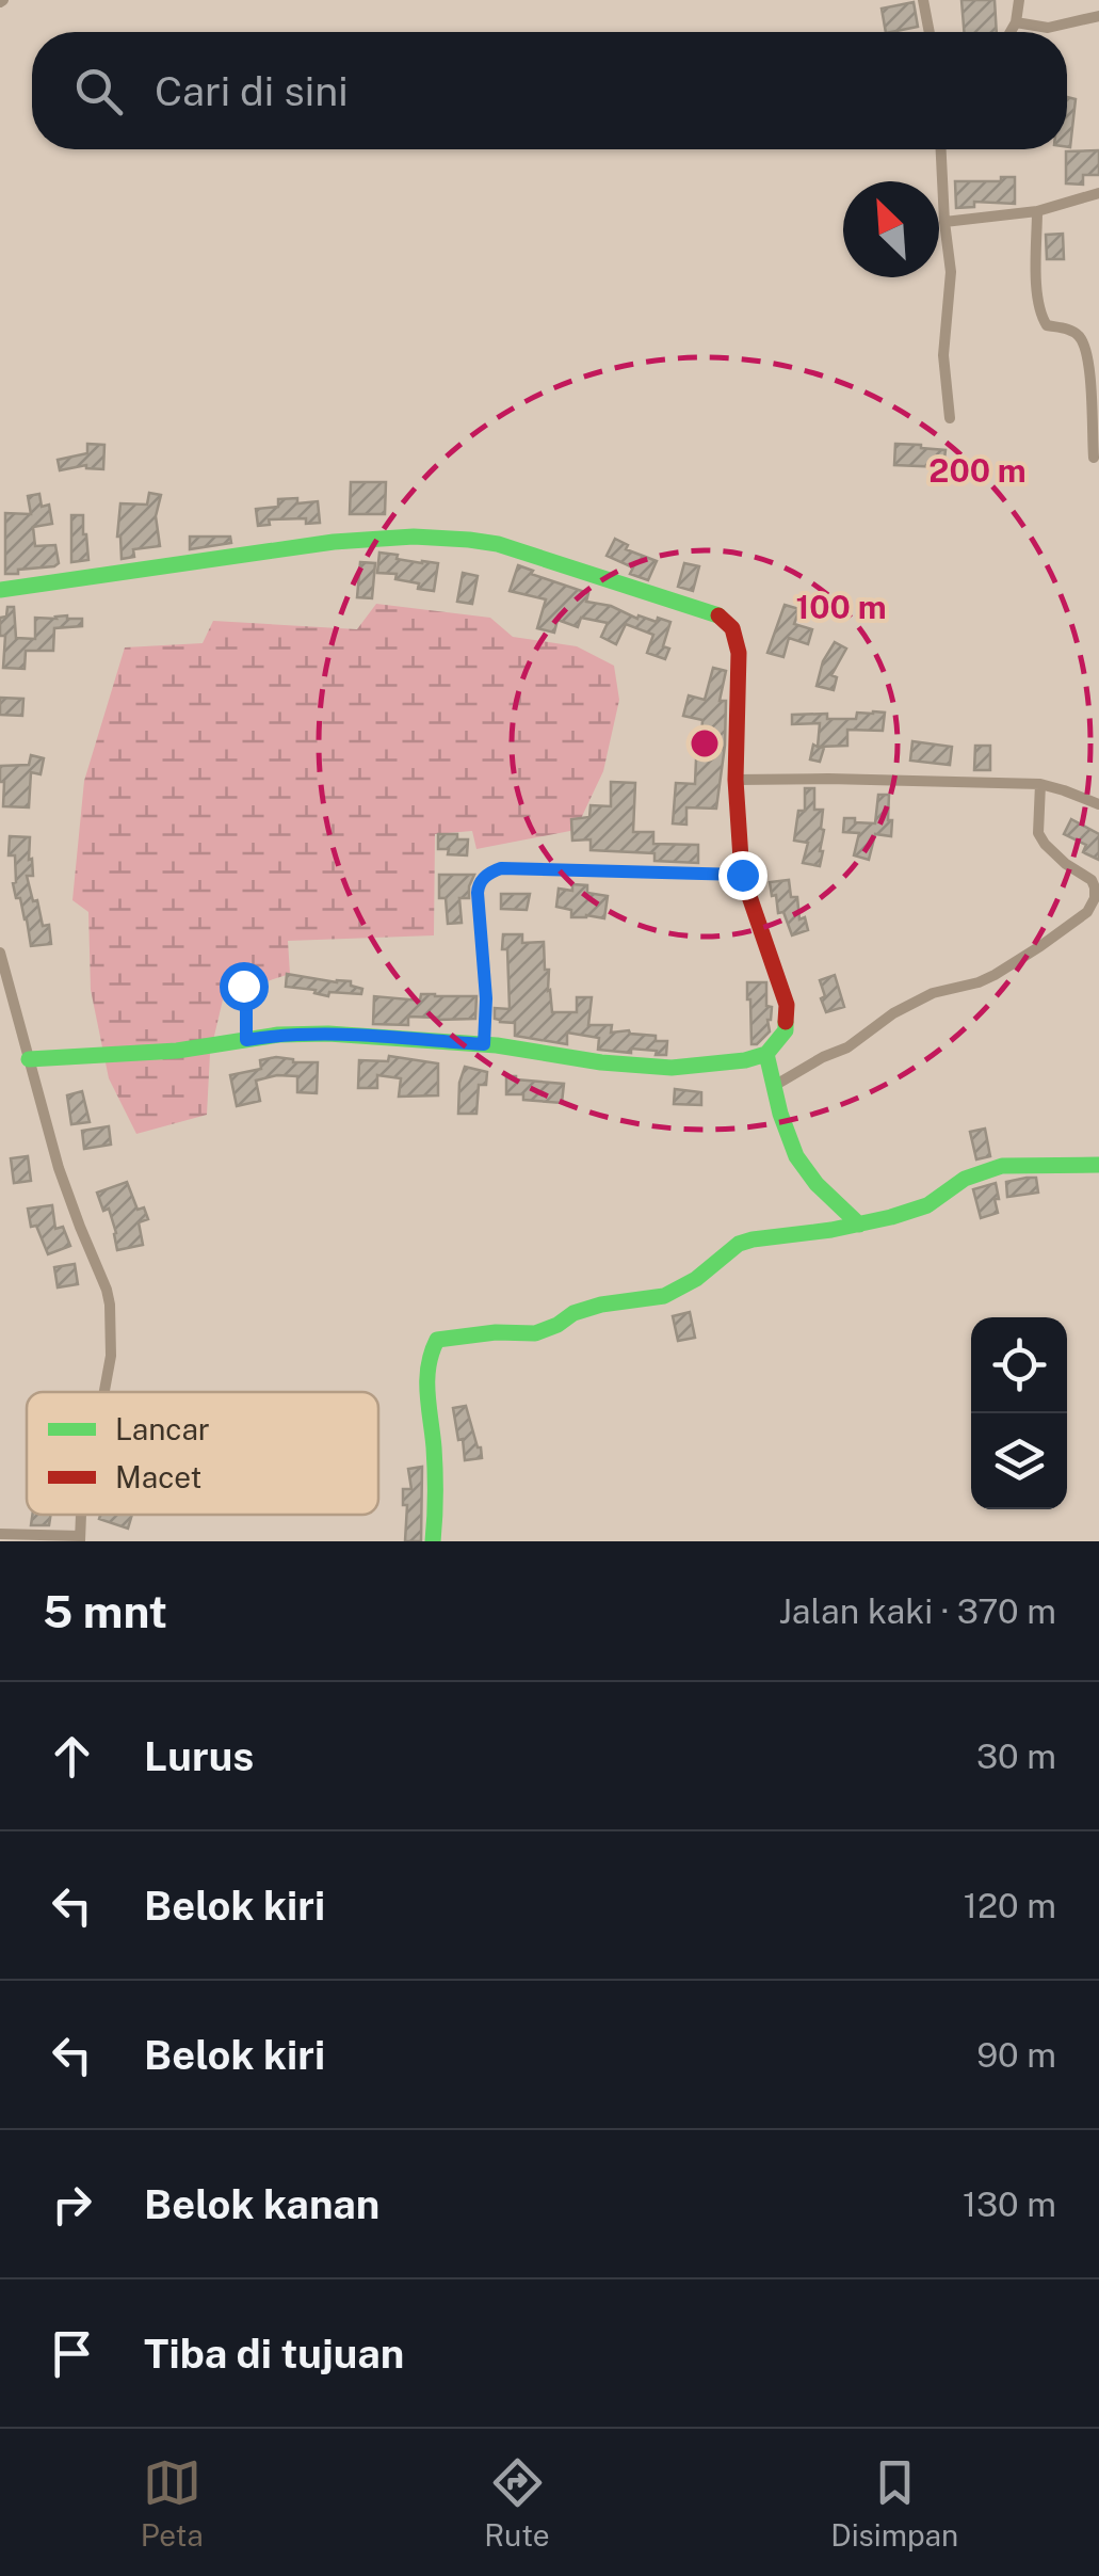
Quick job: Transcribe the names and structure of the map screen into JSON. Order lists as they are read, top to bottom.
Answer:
{
  "legend": ["Lancar", "Macet"],
  "north": "top left",
  "page": {
    "search": "Cari di sini",
    "heading": ["5 mnt", "Jalan kaki · 370 m"],
    "list": [
      ["Lurus", "30 m"],
      ["Belok kiri", "120 m"],
      ["Belok kiri", "90 m"],
      ["Belok kanan", "130 m"],
      "Tiba di tujuan"
    ],
    "nav": ["Peta", "Rute", "Disimpan"]
  },
  "rings": ["200 m", "100 m"]
}
